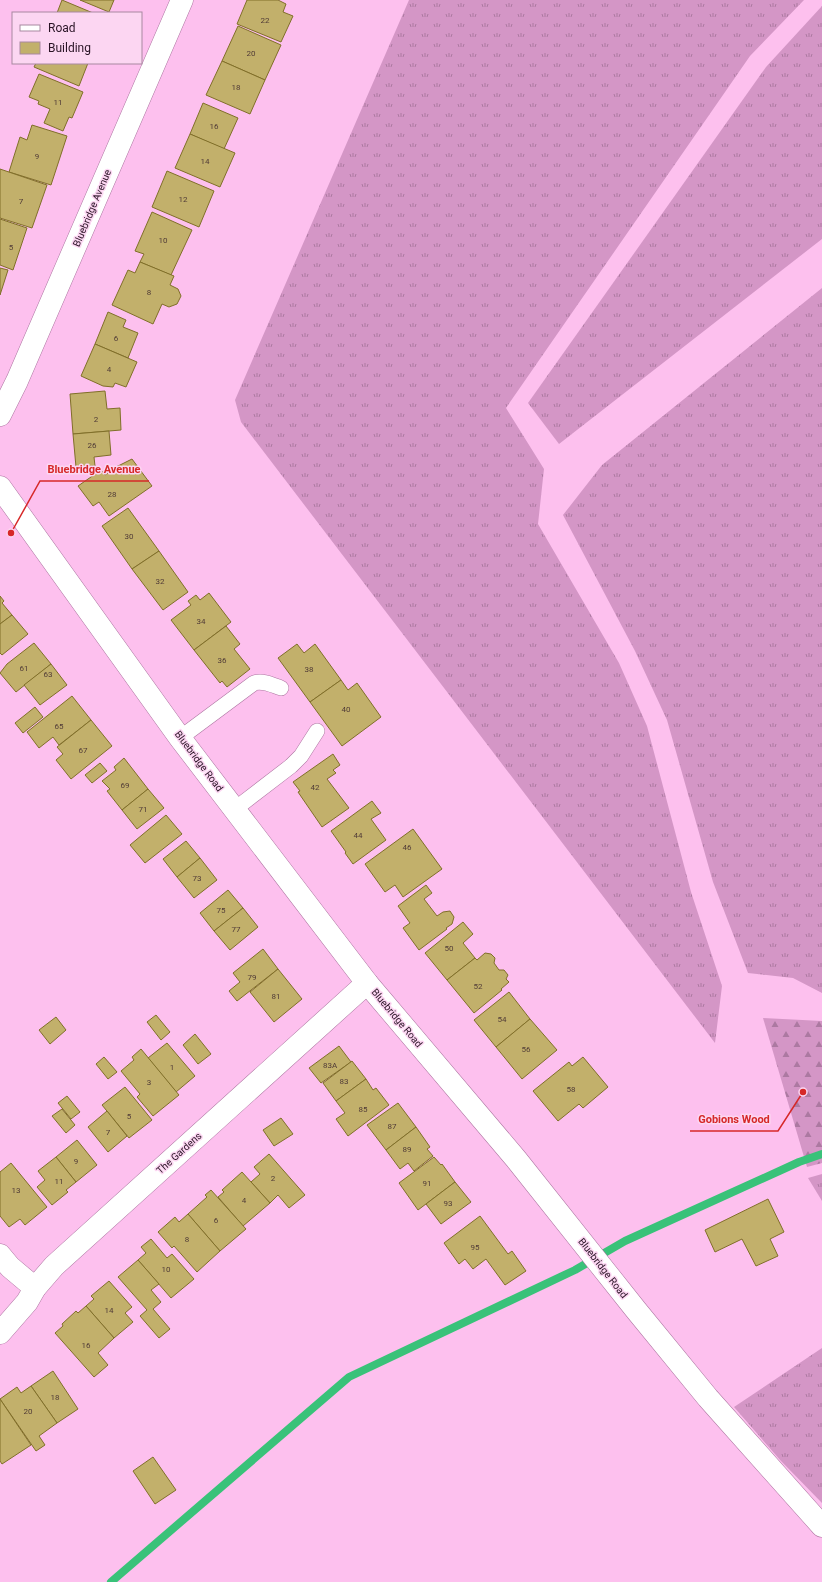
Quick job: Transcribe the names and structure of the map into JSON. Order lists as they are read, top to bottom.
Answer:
{
  "streets": {
    "street": ["Bluebridge Avenue", "Bluebridge Road", "The Gardens"]
  },
  "crossings": [
    ["Bluebridge Road", "The Gardens"]
  ],
  "places": ["Bluebridge Avenue", "Gobions Wood"],
  "house_numbers": [
    "22",
    "20",
    "18",
    "11",
    "16",
    "9",
    "14",
    "12",
    "7",
    "10",
    "5",
    "8",
    "6",
    "4",
    "2",
    "26",
    "28",
    "30",
    "32",
    "34",
    "36",
    "61",
    "38",
    "63",
    "40",
    "65",
    "67",
    "69",
    "42",
    "71",
    "44",
    "46",
    "73",
    "75",
    "77",
    "50",
    "79",
    "52",
    "81",
    "54",
    "56",
    "83A",
    "1",
    "83",
    "3",
    "58",
    "85",
    "5",
    "87",
    "7",
    "89",
    "9",
    "2",
    "11",
    "91",
    "13",
    "4",
    "93",
    "6",
    "8",
    "95",
    "10",
    "14",
    "16",
    "18",
    "20"
  ],
  "legend": ["Road", "Building"]
}
